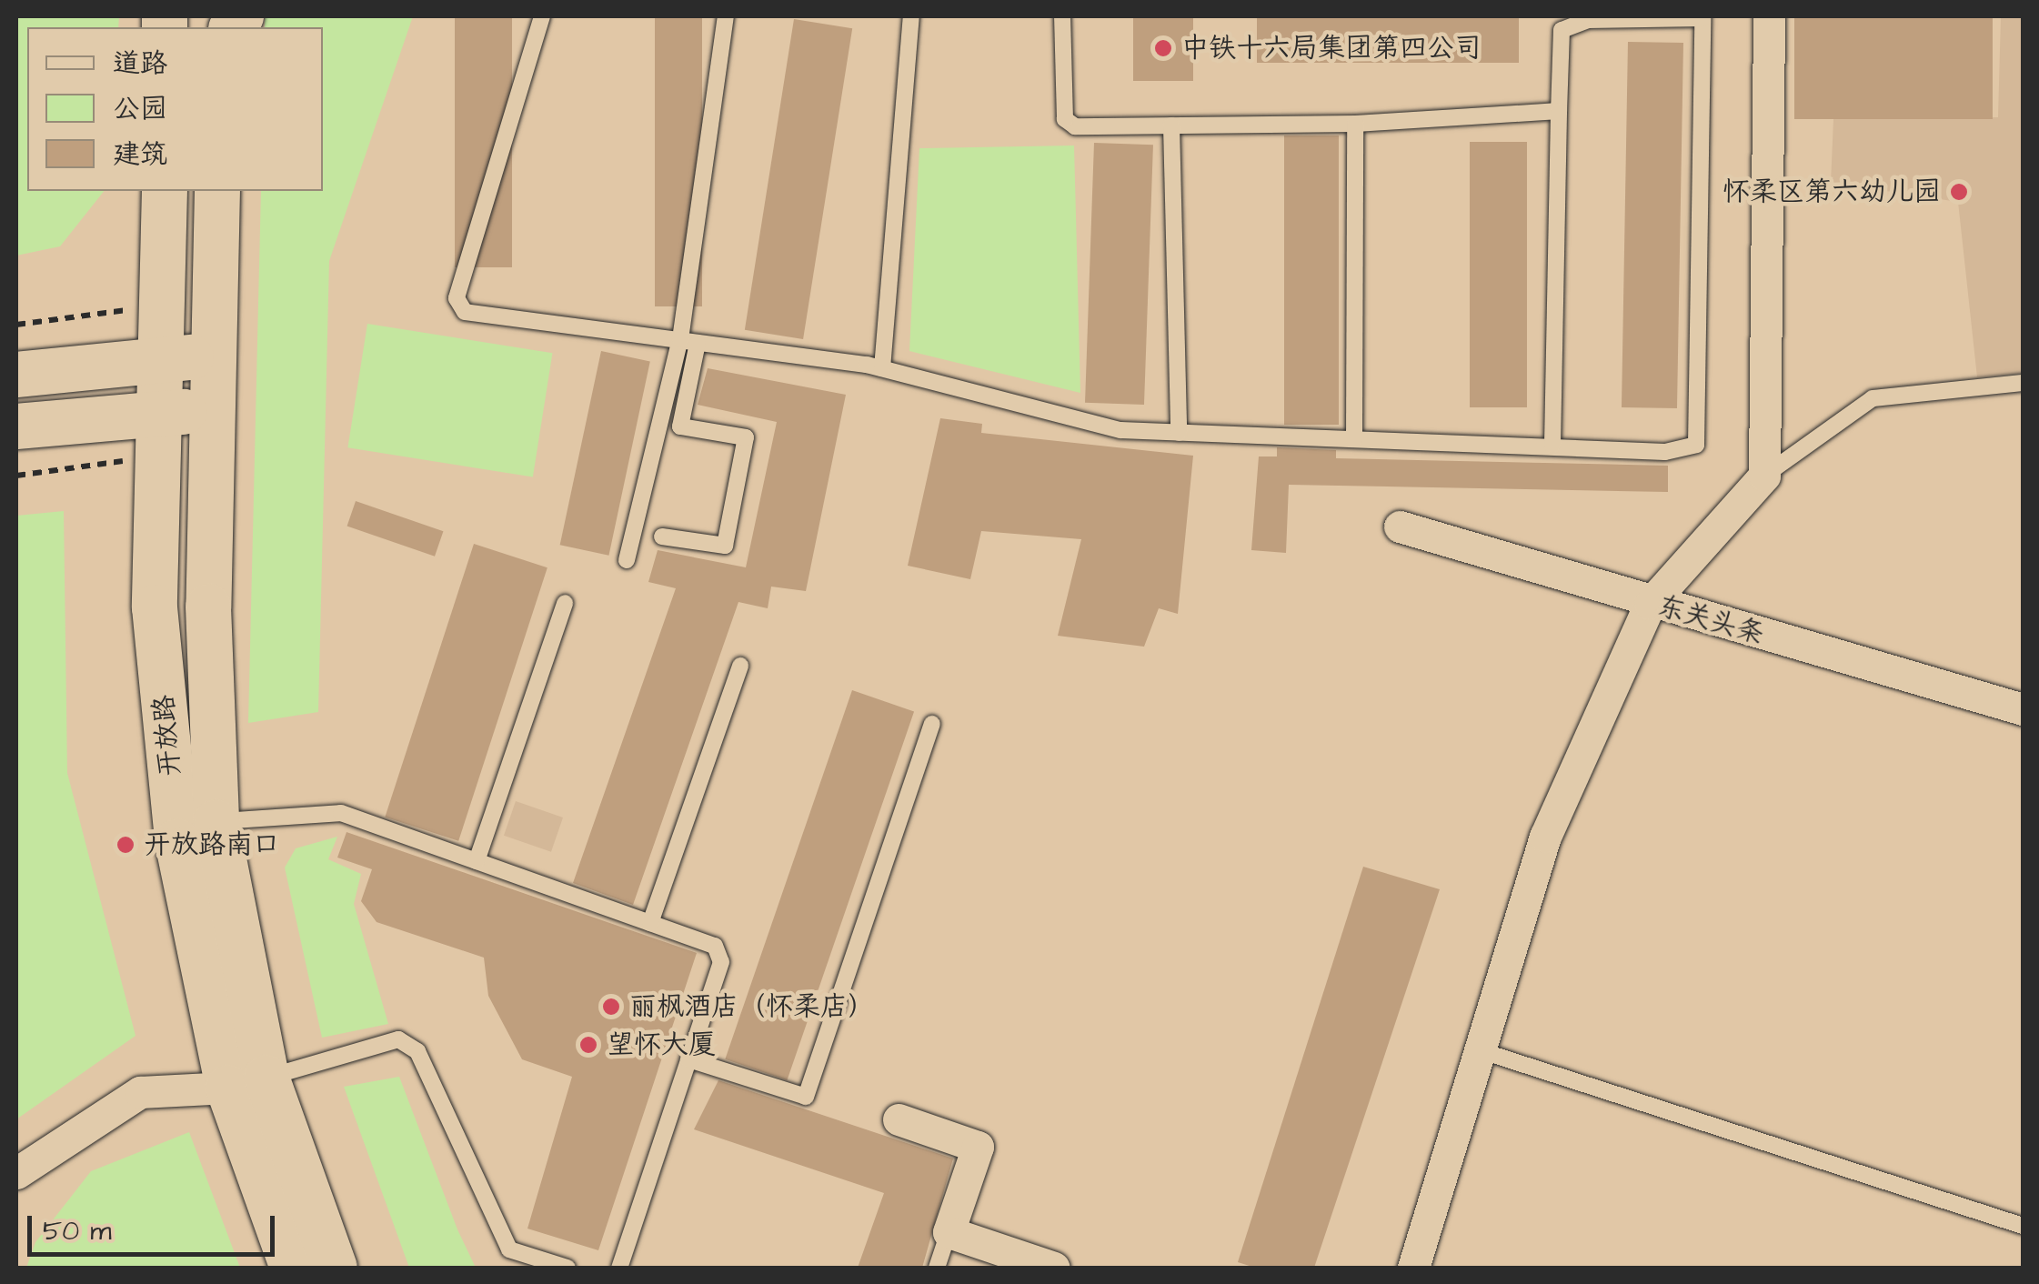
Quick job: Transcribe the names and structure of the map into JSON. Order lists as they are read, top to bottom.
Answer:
{
  "streets": {
    "main road": ["开放路"],
    "street": ["东关头条"]
  },
  "places": [
    "中铁十六局集团第四公司",
    "怀柔区第六幼儿园",
    "开放路南口",
    "丽枫酒店（怀柔店）",
    "望怀大厦"
  ],
  "legend": ["道路", "公园", "建筑"],
  "scale_bar": "50 m"
}
